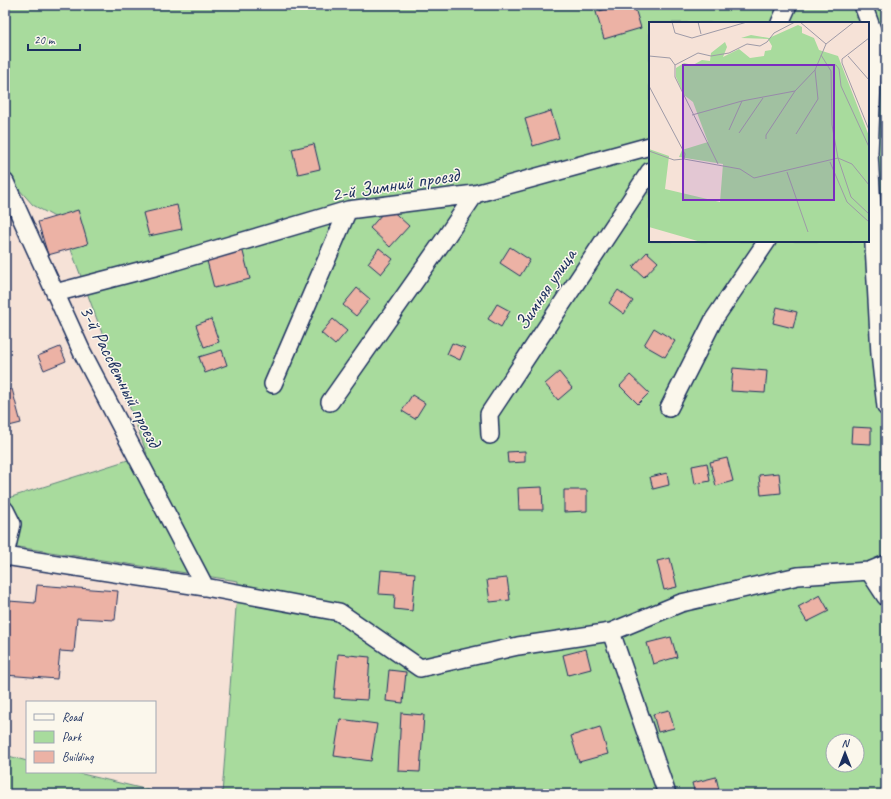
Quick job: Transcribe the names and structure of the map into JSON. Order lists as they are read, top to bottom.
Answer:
{
  "streets": {
    "street": ["2-й Зимний проезд", "Зимняя улица", "3-й Рассветный проезд"]
  },
  "crossings": [
    ["2-й Зимний проезд", "3-й Рассветный проезд"]
  ],
  "legend": ["Road", "Park", "Building"],
  "scale_bar": "20 m",
  "north": "top"
}
